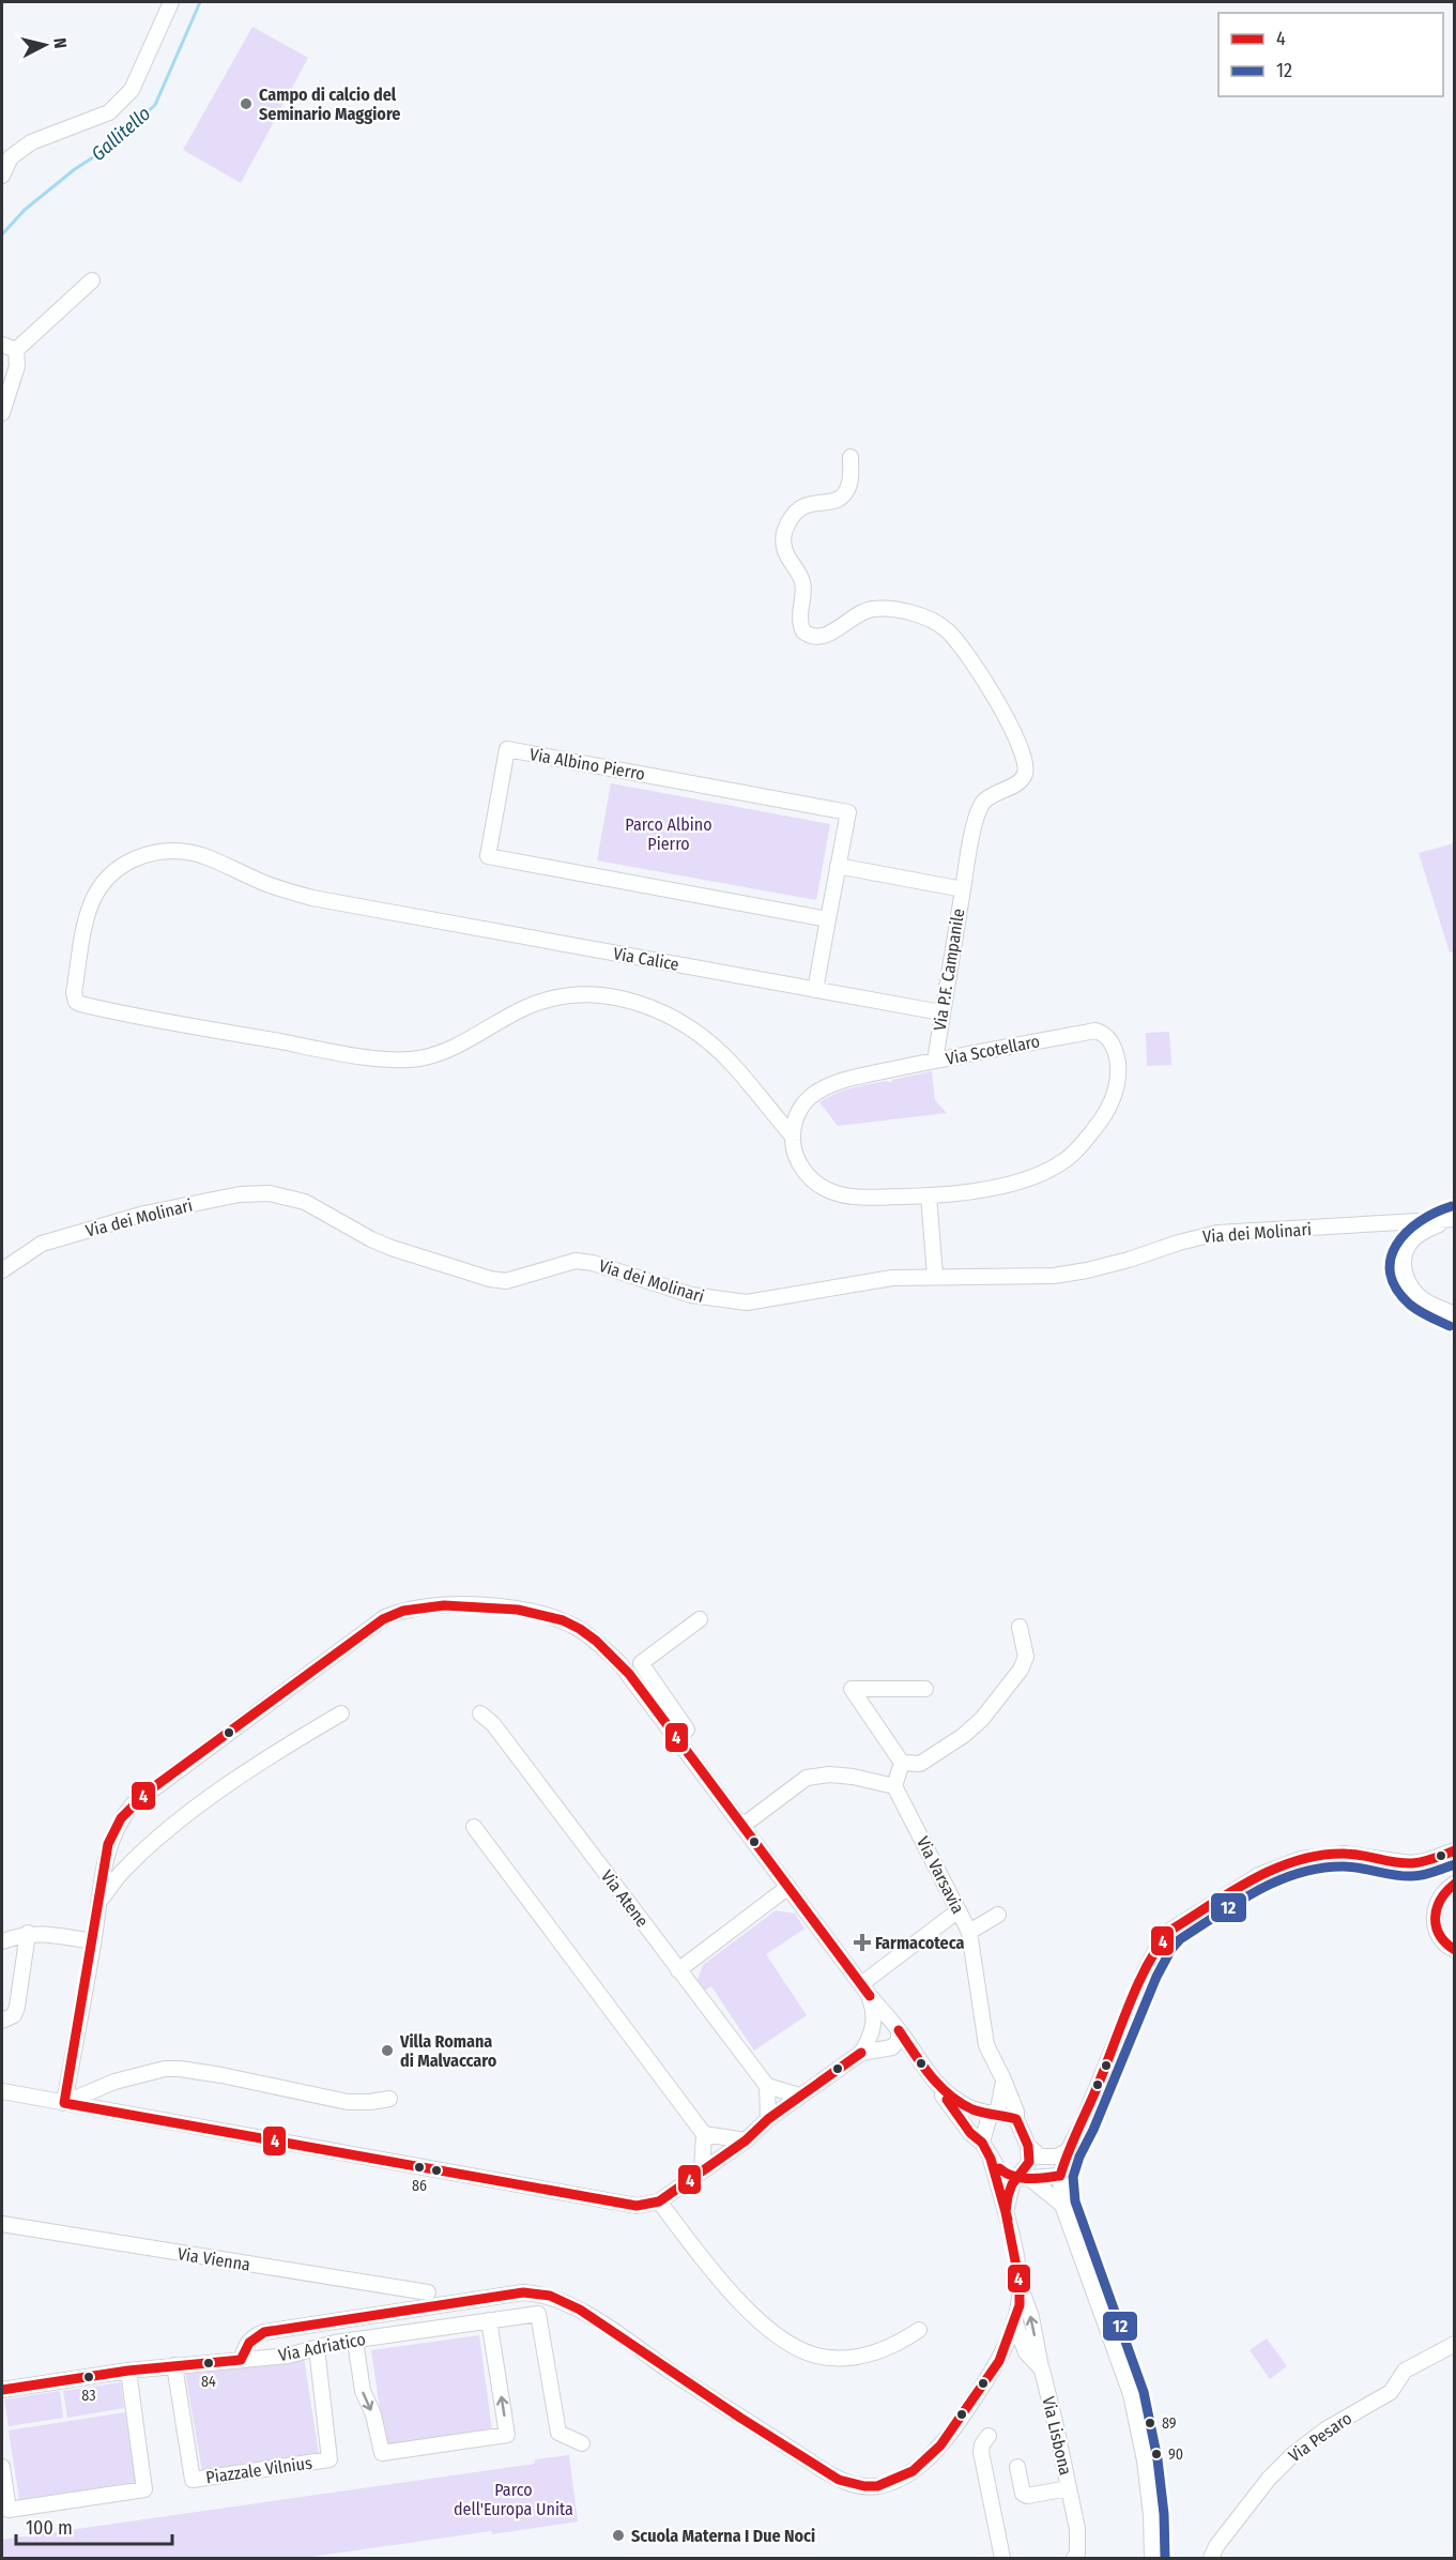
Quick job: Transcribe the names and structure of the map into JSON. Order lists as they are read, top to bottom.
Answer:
{
  "streets": {
    "street": [
      "Via Albino Pierro",
      "Via Calice",
      "Via P.F. Campanile",
      "Via Scotellaro",
      "Via dei Molinari",
      "Via Varsavia",
      "Via Atene",
      "Via Vienna",
      "Via Adriatico",
      "Via Lisbona",
      "Via Pesaro",
      "Piazzale Vilnius"
    ]
  },
  "crossings": [
    ["Via Albino Pierro", "Via P.F. Campanile"],
    ["Via Calice", "Via P.F. Campanile"],
    ["Via Calice", "Via Scotellaro"],
    ["Via P.F. Campanile", "Via Scotellaro"],
    ["Via Adriatico", "Piazzale Vilnius"]
  ],
  "water": ["Gallitello"],
  "parks": ["Parco Albino Pierro", "Parco dell'Europa Unita"],
  "places": {
    "other": [
      "Campo di calcio del Seminario Maggiore",
      "Villa Romana di Malvaccaro",
      "86",
      "84",
      "83",
      "89",
      "90",
      "Scuola Materna I Due Noci"
    ],
    "health": ["Farmacoteca"]
  },
  "lines": ["transit line 12", "transit line 4"],
  "legend": ["4", "12"],
  "scale_bar": "100 m",
  "north": "right"
}
